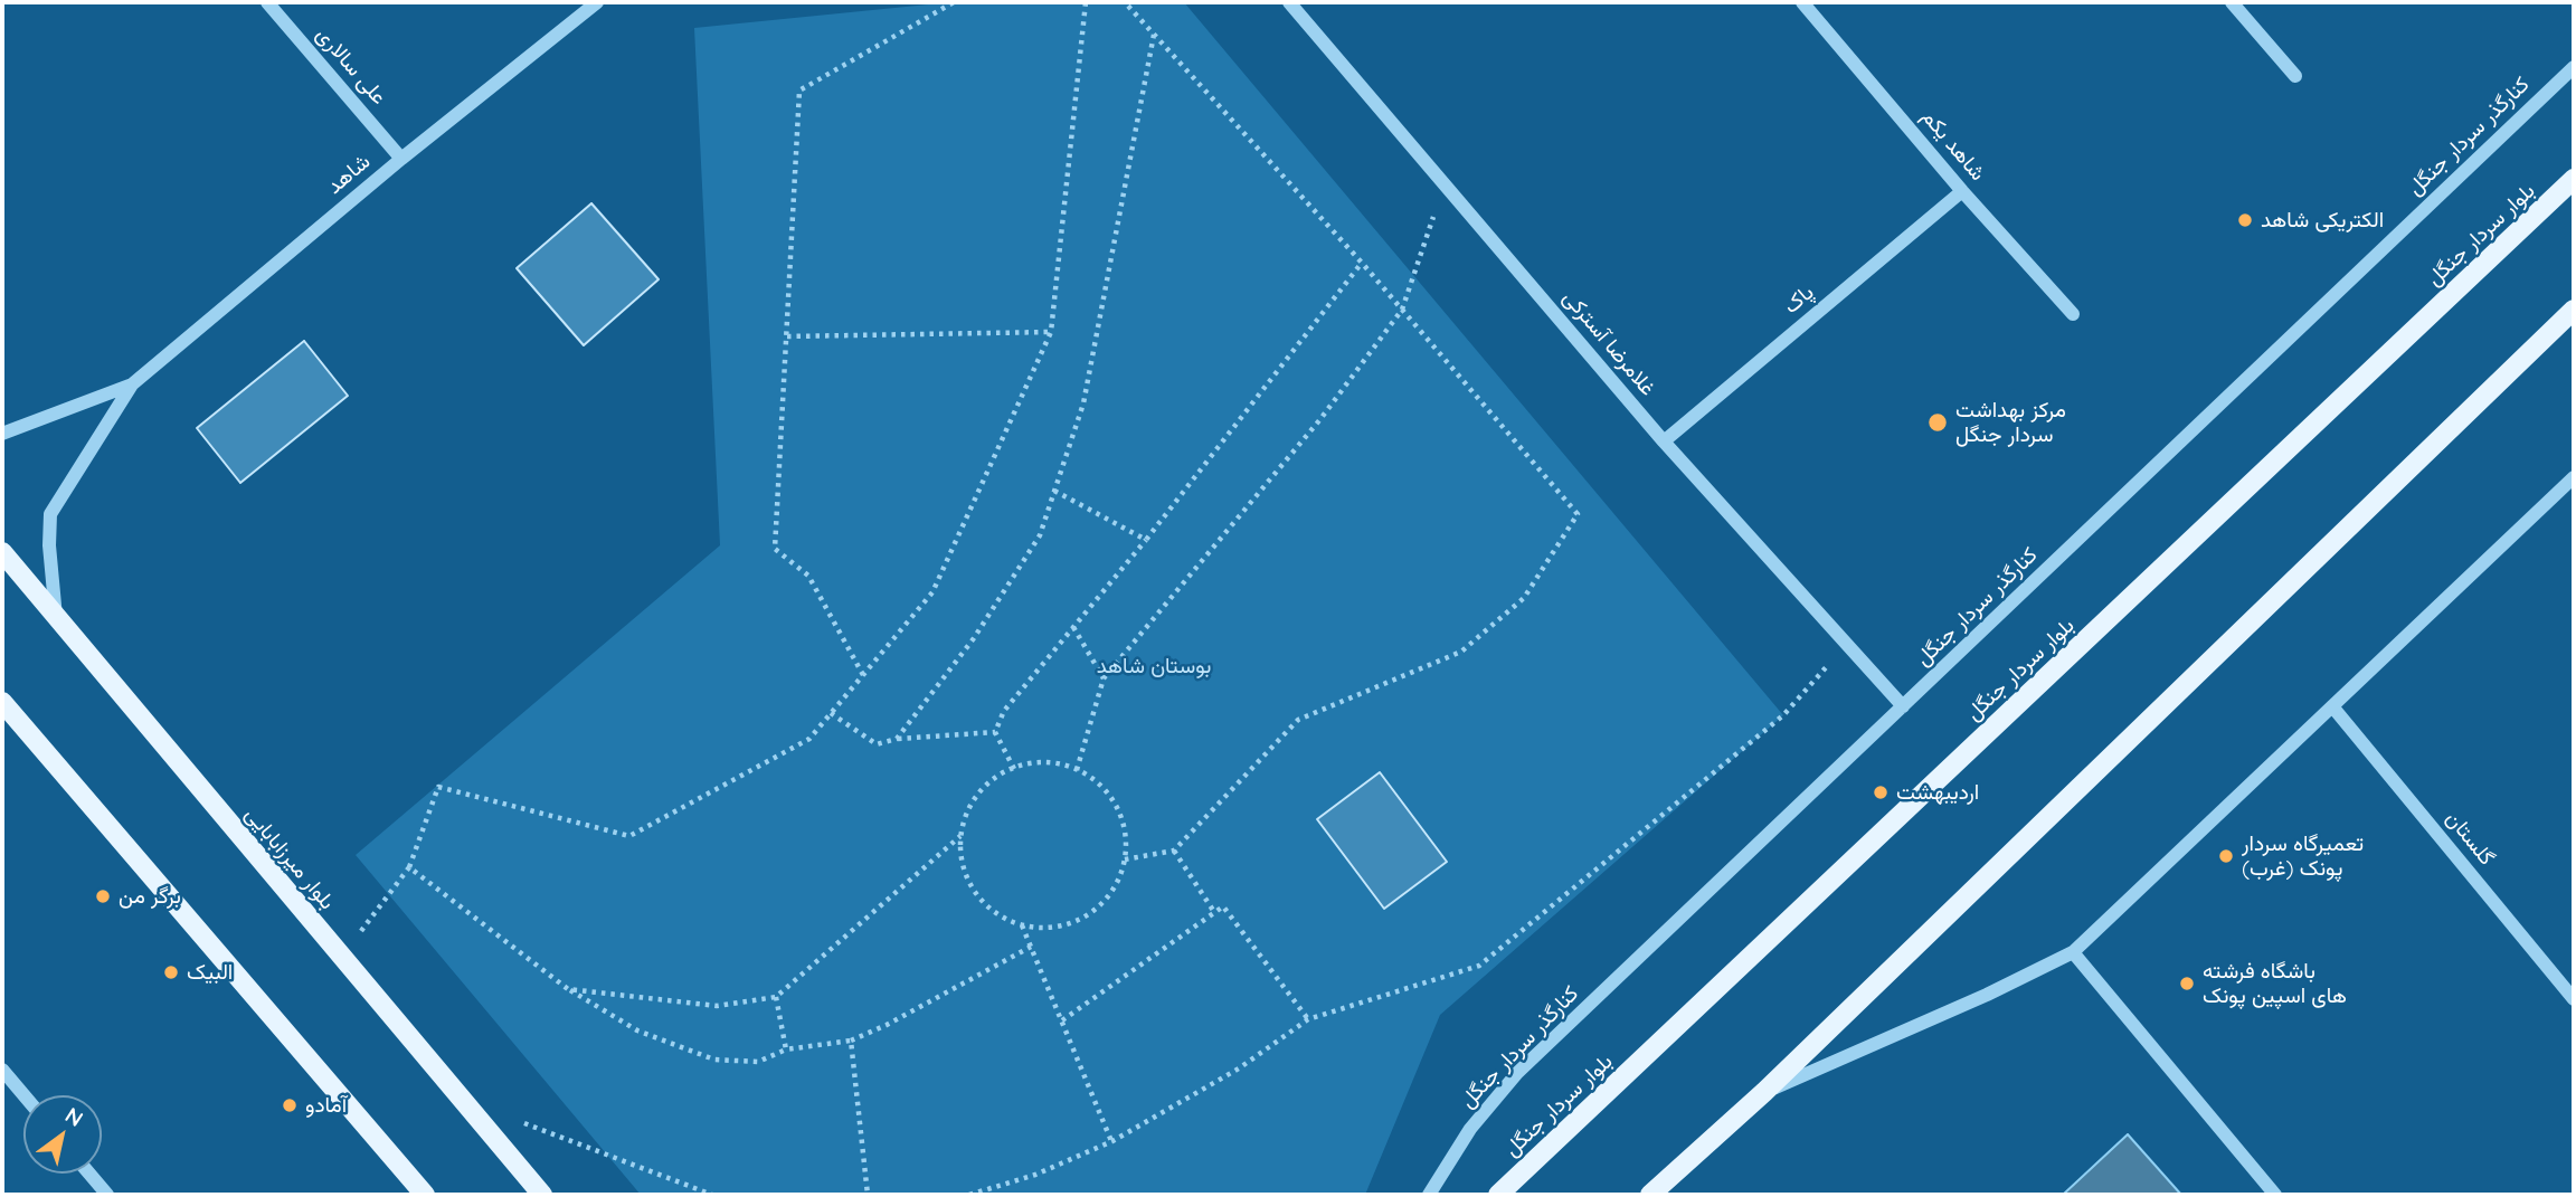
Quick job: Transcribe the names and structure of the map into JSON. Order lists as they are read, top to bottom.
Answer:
{
  "streets": {
    "main road": ["بلوار سردار جنگل", "بلوار میرزابابایی"],
    "street": [
      "علی سالاری",
      "کنارگذر سردار جنگل",
      "شاهد یکم",
      "شاهد",
      "پاک",
      "غلامرضا آسترکی",
      "گلستان"
    ]
  },
  "crossings": [
    ["علی سالاری", "شاهد"],
    ["کنارگذر سردار جنگل", "غلامرضا آسترکی"],
    ["شاهد یکم", "پاک"],
    ["شاهد", "بلوار میرزابابایی"],
    ["پاک", "غلامرضا آسترکی"]
  ],
  "parks": ["بوستان شاهد"],
  "places": [
    "الکتریکی شاهد",
    "مرکز بهداشت سردار جنگل",
    "اردیبهشت",
    "تعمیرگاه سردار پونک (غرب)",
    "برگر من",
    "البیک",
    "باشگاه فرشته های اسپین پونک",
    "آمادو"
  ],
  "north": "top right"
}
